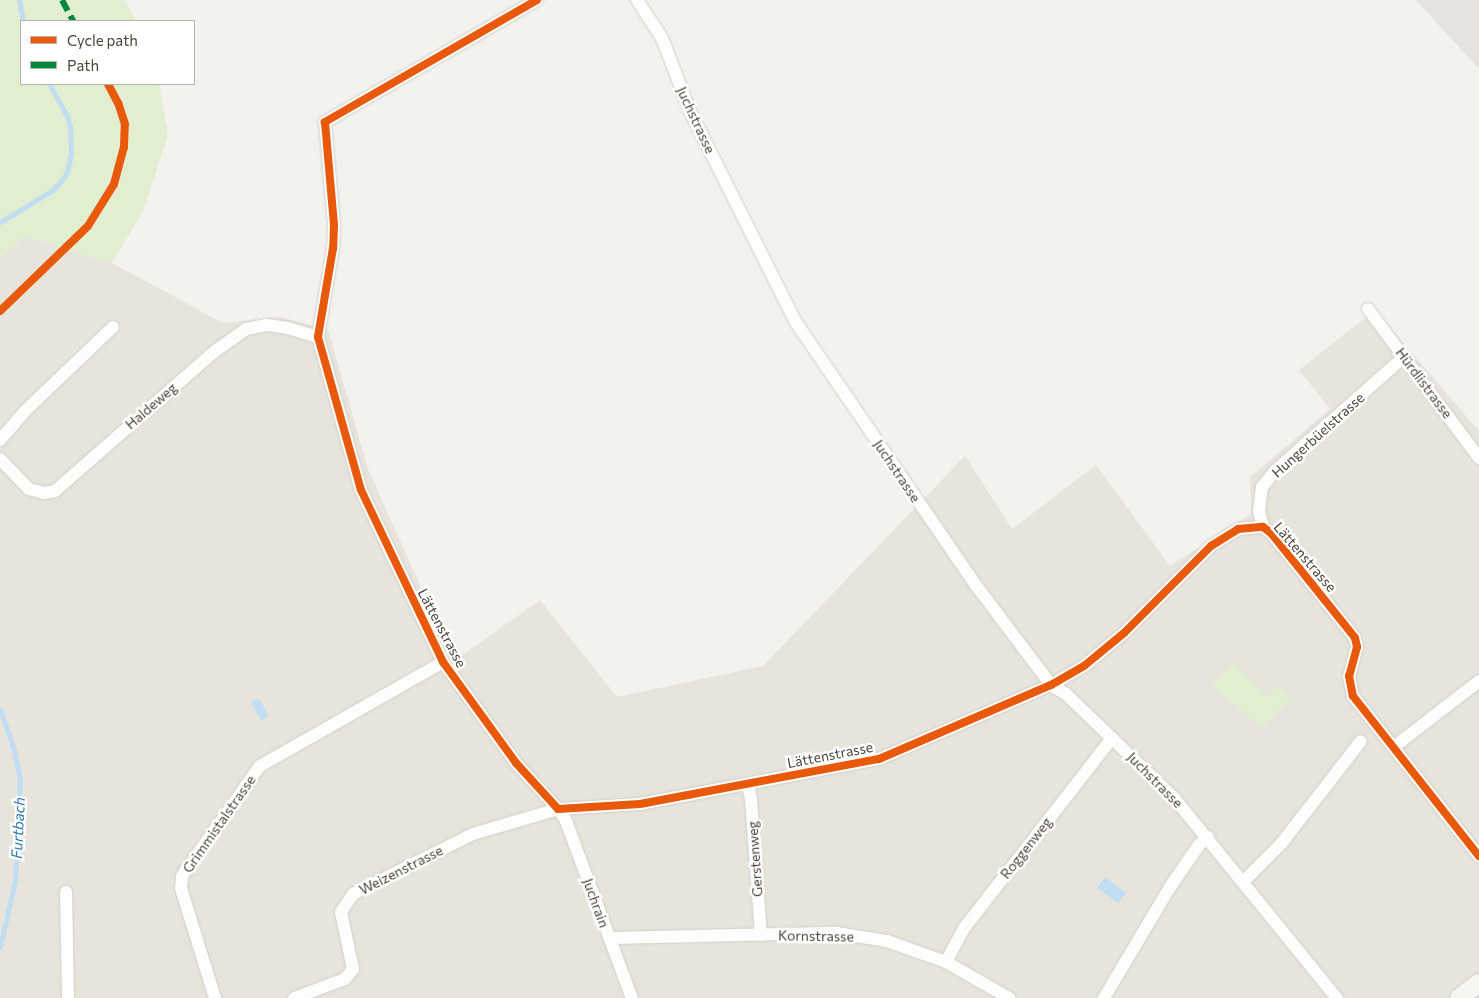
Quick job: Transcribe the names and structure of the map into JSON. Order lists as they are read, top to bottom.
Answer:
{
  "streets": {
    "street": [
      "Juchstrasse",
      "Hürdlistrasse",
      "Haldeweg",
      "Hungerbüelstrasse",
      "Lättenstrasse",
      "Grimmistalstrasse",
      "Roggenweg",
      "Gerstenweg",
      "Weizenstrasse",
      "Juchrain",
      "Kornstrasse"
    ]
  },
  "crossings": [
    ["Juchstrasse", "Lättenstrasse"],
    ["Juchstrasse", "Roggenweg"],
    ["Hürdlistrasse", "Hungerbüelstrasse"],
    ["Haldeweg", "Lättenstrasse"],
    ["Hungerbüelstrasse", "Lättenstrasse"],
    ["Lättenstrasse", "Grimmistalstrasse"],
    ["Lättenstrasse", "Gerstenweg"],
    ["Lättenstrasse", "Weizenstrasse"],
    ["Lättenstrasse", "Juchrain"],
    ["Roggenweg", "Kornstrasse"],
    ["Gerstenweg", "Kornstrasse"],
    ["Weizenstrasse", "Juchrain"],
    ["Juchrain", "Kornstrasse"]
  ],
  "water": ["Furtbach"],
  "legend": ["Cycle path", "Path"]
}
